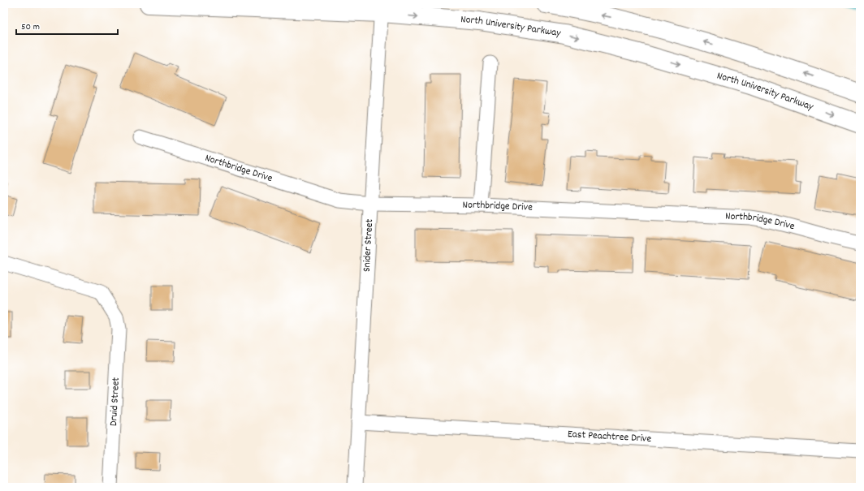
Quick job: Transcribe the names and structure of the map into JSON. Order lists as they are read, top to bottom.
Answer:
{
  "streets": {
    "main road": ["North University Parkway"],
    "street": [
      "Northbridge Drive",
      "Snider Street",
      "Druid Street",
      "East Peachtree Drive"
    ]
  },
  "crossings": [
    ["North University Parkway", "Snider Street"],
    ["Northbridge Drive", "Snider Street"],
    ["Snider Street", "East Peachtree Drive"]
  ],
  "scale_bar": "50 m"
}
